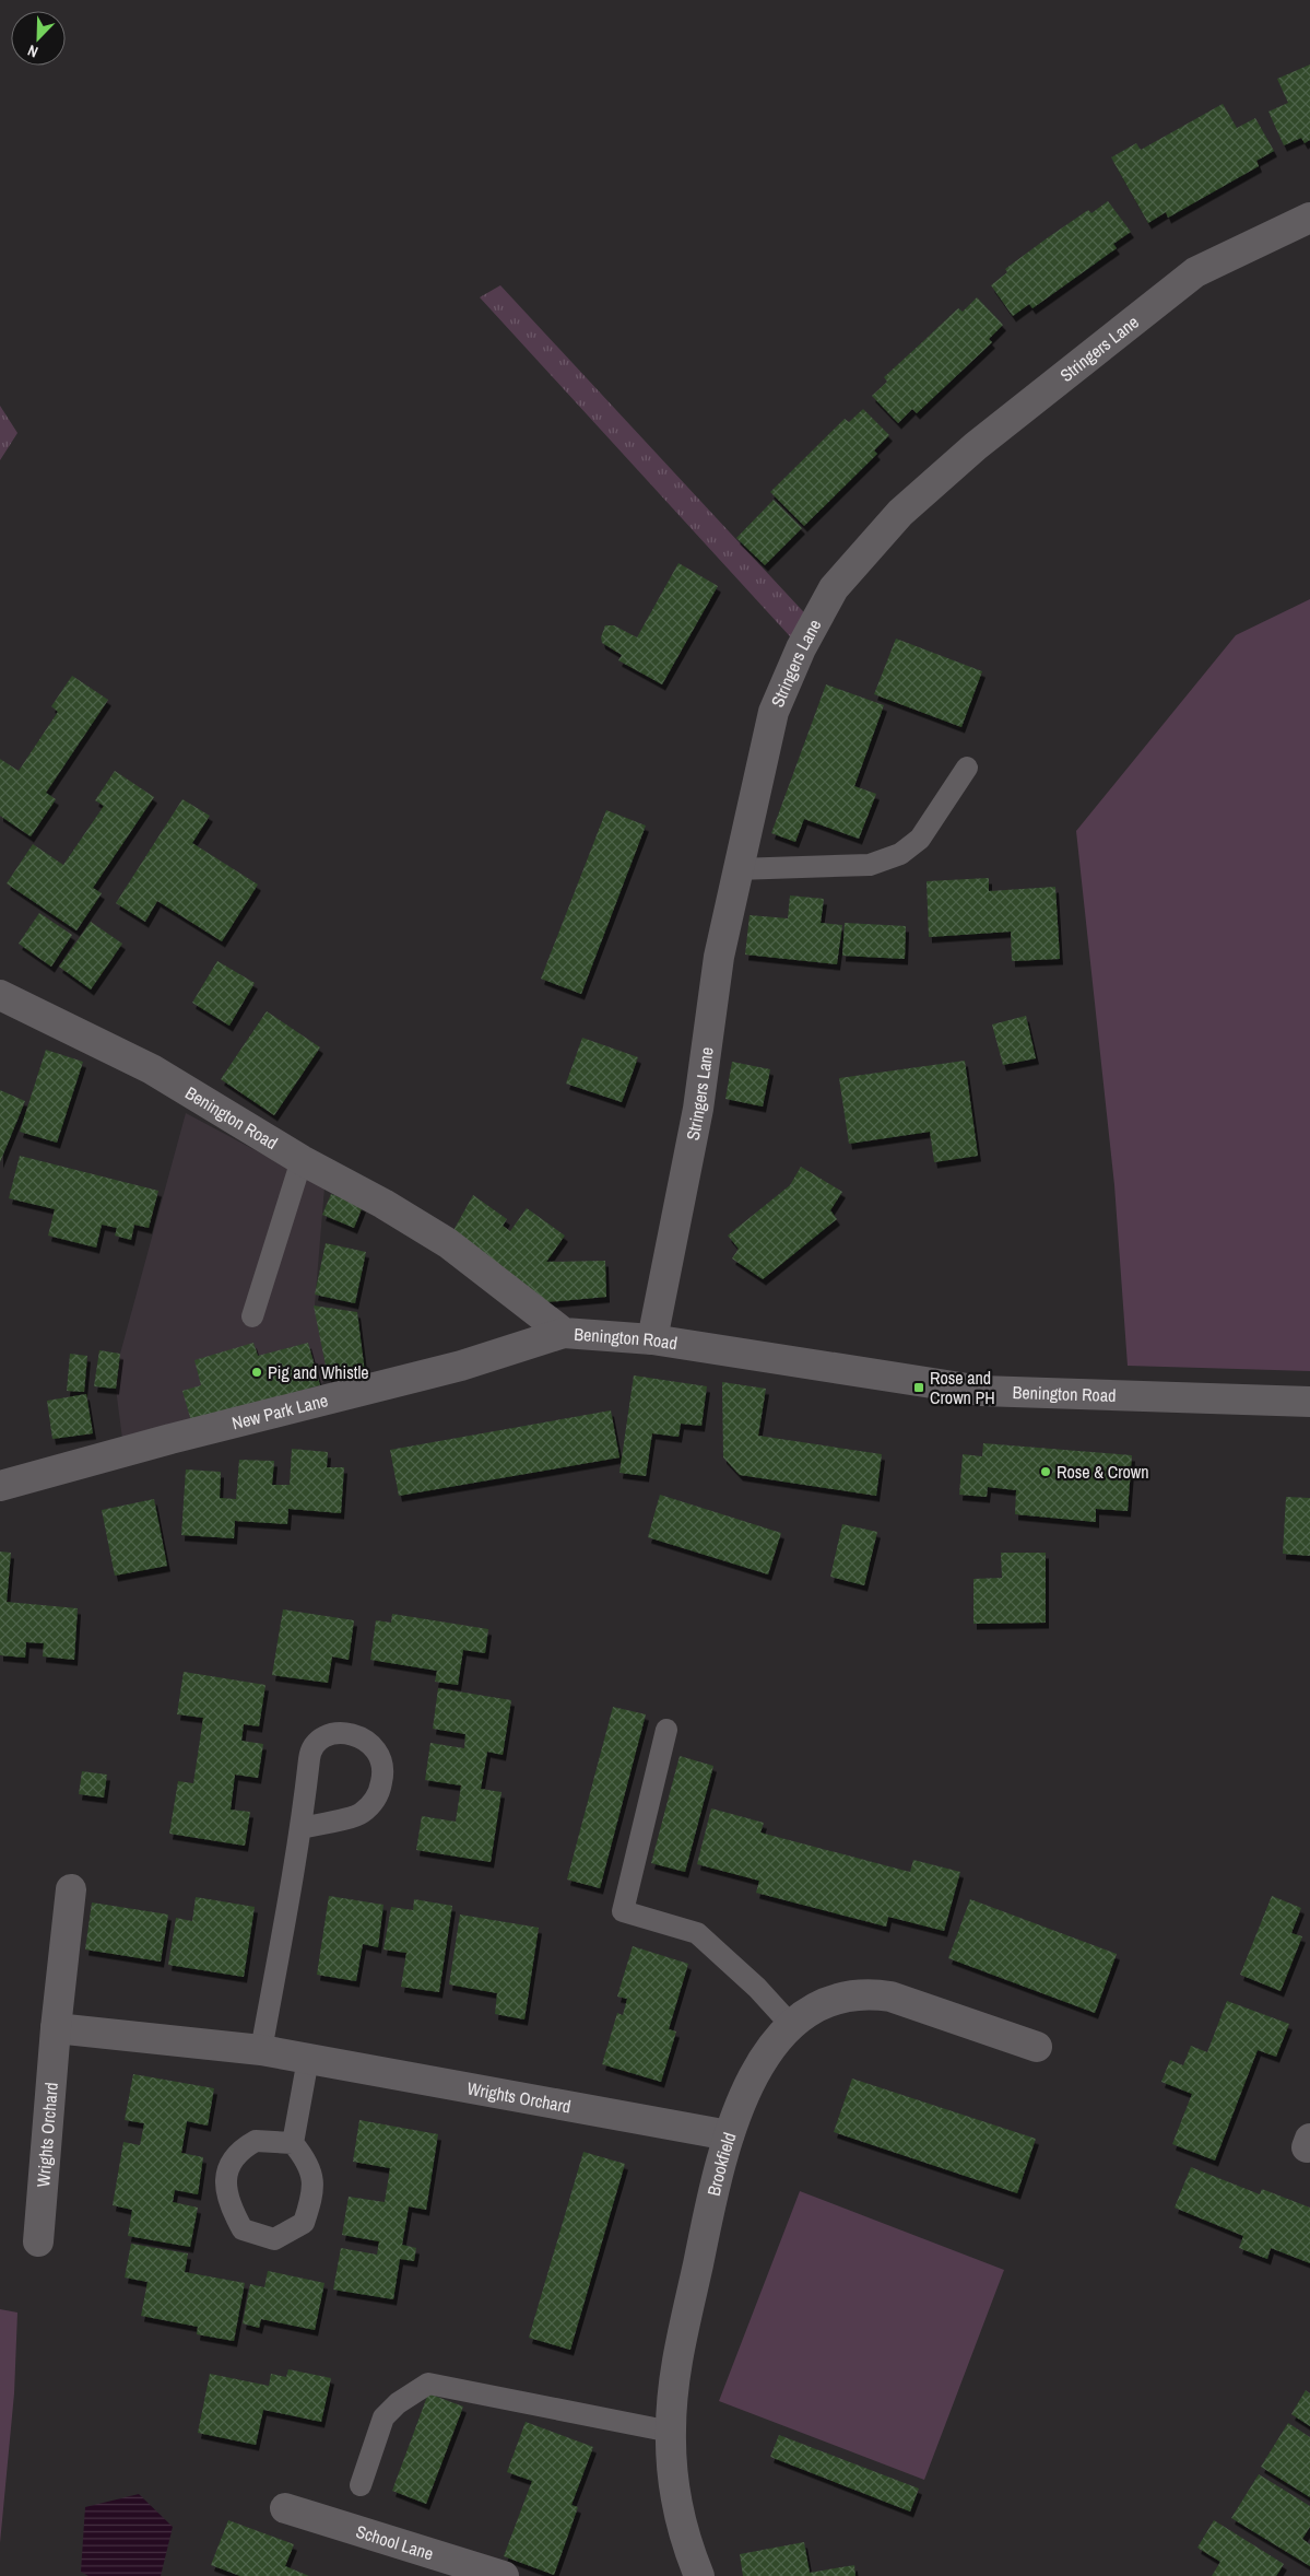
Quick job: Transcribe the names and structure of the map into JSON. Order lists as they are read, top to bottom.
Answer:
{
  "streets": {
    "street": [
      "Stringers Lane",
      "Benington Road",
      "New Park Lane",
      "Wrights Orchard",
      "Brookfield",
      "School Lane"
    ]
  },
  "crossings": [
    ["Stringers Lane", "Benington Road"],
    ["Benington Road", "New Park Lane"],
    ["Wrights Orchard", "Brookfield"]
  ],
  "places": {
    "other": ["Pig and Whistle", "Rose & Crown"],
    "transit": ["Rose and Crown PH"]
  },
  "north": "bottom left"
}
